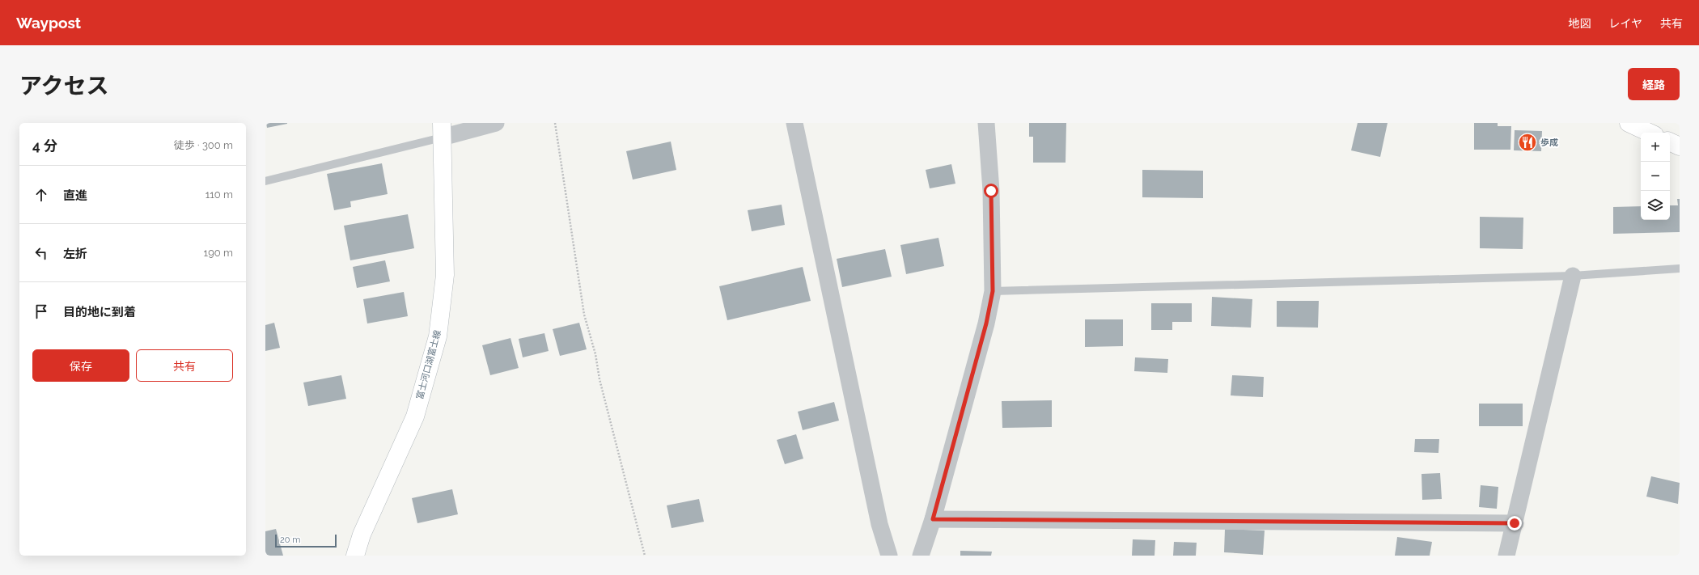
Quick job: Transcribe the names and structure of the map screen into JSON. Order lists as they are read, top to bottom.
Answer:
{
  "streets": {
    "main road": ["富士河口湖富士線"]
  },
  "places": {
    "restaurant": ["歩成"]
  },
  "scale_bar": "20 m",
  "page": {
    "header": "Waypost",
    "nav": ["地図", "レイヤ", "共有"],
    "title": "アクセス",
    "buttons": [
      "経路",
      ["保存", "共有"]
    ],
    "heading": ["4 分", "徒歩 · 300 m"],
    "map_buttons": ["+", "−"],
    "list": [
      ["直進", "110 m"],
      ["左折", "190 m"],
      "目的地に到着"
    ],
    "scale": "20 m"
  }
}
